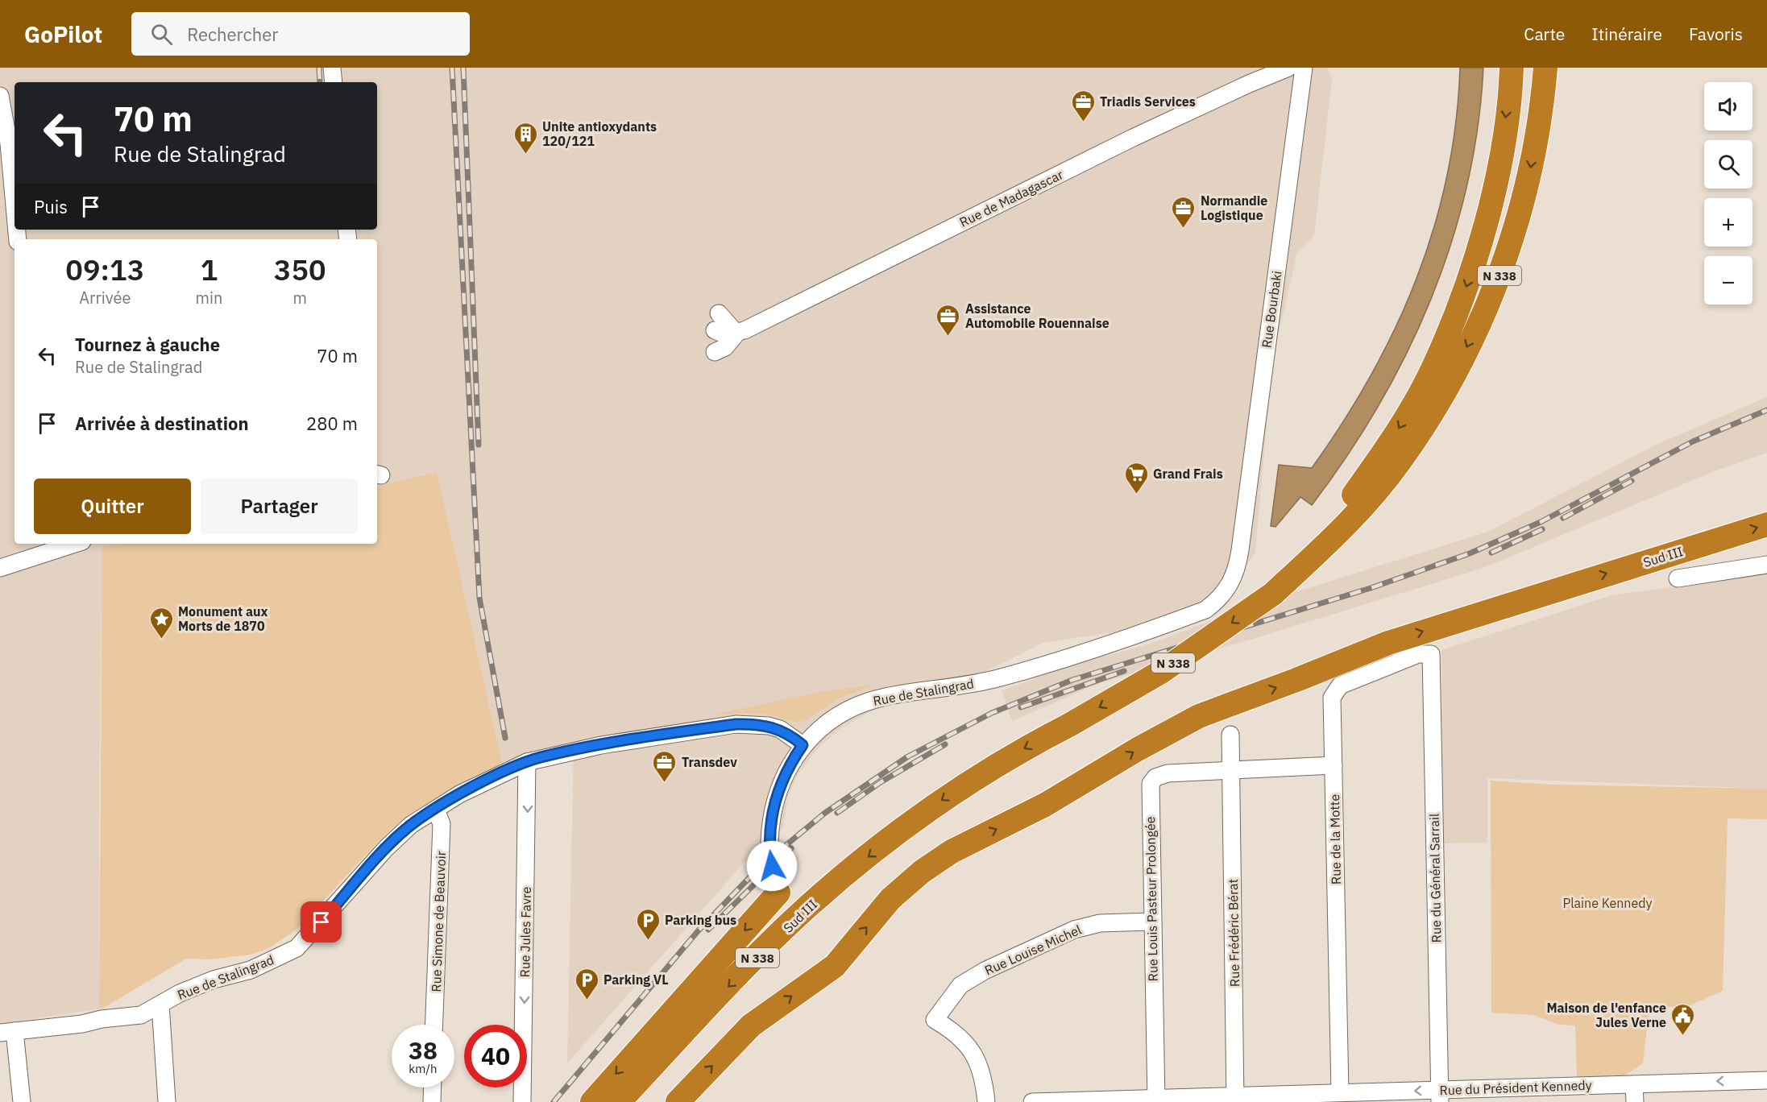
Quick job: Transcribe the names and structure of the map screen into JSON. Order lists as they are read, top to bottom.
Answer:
{
  "streets": {
    "highway": ["N 338", "Sud III"],
    "street": [
      "Rue de Madagascar",
      "Rue Bourbaki",
      "Rue de Stalingrad",
      "Rue de la Motte",
      "Rue du Général Sarrail",
      "Rue Louis Pasteur Prolongée",
      "Rue Simone de Beauvoir",
      "Rue Jules Favre",
      "Rue Frédéric Bérat",
      "Rue Louise Michel",
      "Rue du Président Kennedy"
    ]
  },
  "crossings": [
    ["N 338", "Sud III"],
    ["Rue Bourbaki", "Rue de Stalingrad"],
    ["Rue de Stalingrad", "Rue Simone de Beauvoir"],
    ["Rue de Stalingrad", "Rue Jules Favre"],
    ["Rue de la Motte", "Rue du Général Sarrail"],
    ["Rue de la Motte", "Rue du Président Kennedy"],
    ["Rue du Général Sarrail", "Rue du Président Kennedy"],
    ["Rue Louis Pasteur Prolongée", "Rue Frédéric Bérat"],
    ["Rue Louis Pasteur Prolongée", "Rue Louise Michel"],
    ["Rue Louis Pasteur Prolongée", "Rue du Président Kennedy"],
    ["Rue Frédéric Bérat", "Rue du Président Kennedy"]
  ],
  "one_way": ["Rue Jules Favre"],
  "parks": ["Plaine Kennedy"],
  "places": {
    "office": [
      "Triadis Services",
      "Normandie Logistique",
      "Assistance Automobile Rouennaise",
      "Transdev"
    ],
    "building": ["Unite antioxydants 120/121"],
    "supermarket": ["Grand Frais"],
    "place": ["Monument aux Morts de 1870"],
    "parking": ["Parking bus", "Parking VL"],
    "public building": ["Maison de l'enfance Jules Verne"]
  },
  "page": {
    "header": "GoPilot",
    "search": "Rechercher",
    "nav": ["Carte", "Itinéraire", "Favoris"],
    "map_buttons": ["+", "−"],
    "turn": ["70 m", "Rue de Stalingrad"],
    "then": "Puis",
    "eta": [
      "09:13",
      "Arrivée",
      "1",
      "min",
      "350",
      "m"
    ],
    "list": [
      {
        "name": "Tournez à gauche",
        "note": "Rue de Stalingrad",
        "value": "70 m"
      },
      {
        "name": "Arrivée à destination",
        "value": "280 m"
      }
    ],
    "buttons": ["Quitter", "Partager"],
    "speed": "38 km/h",
    "limit": "40"
  }
}
